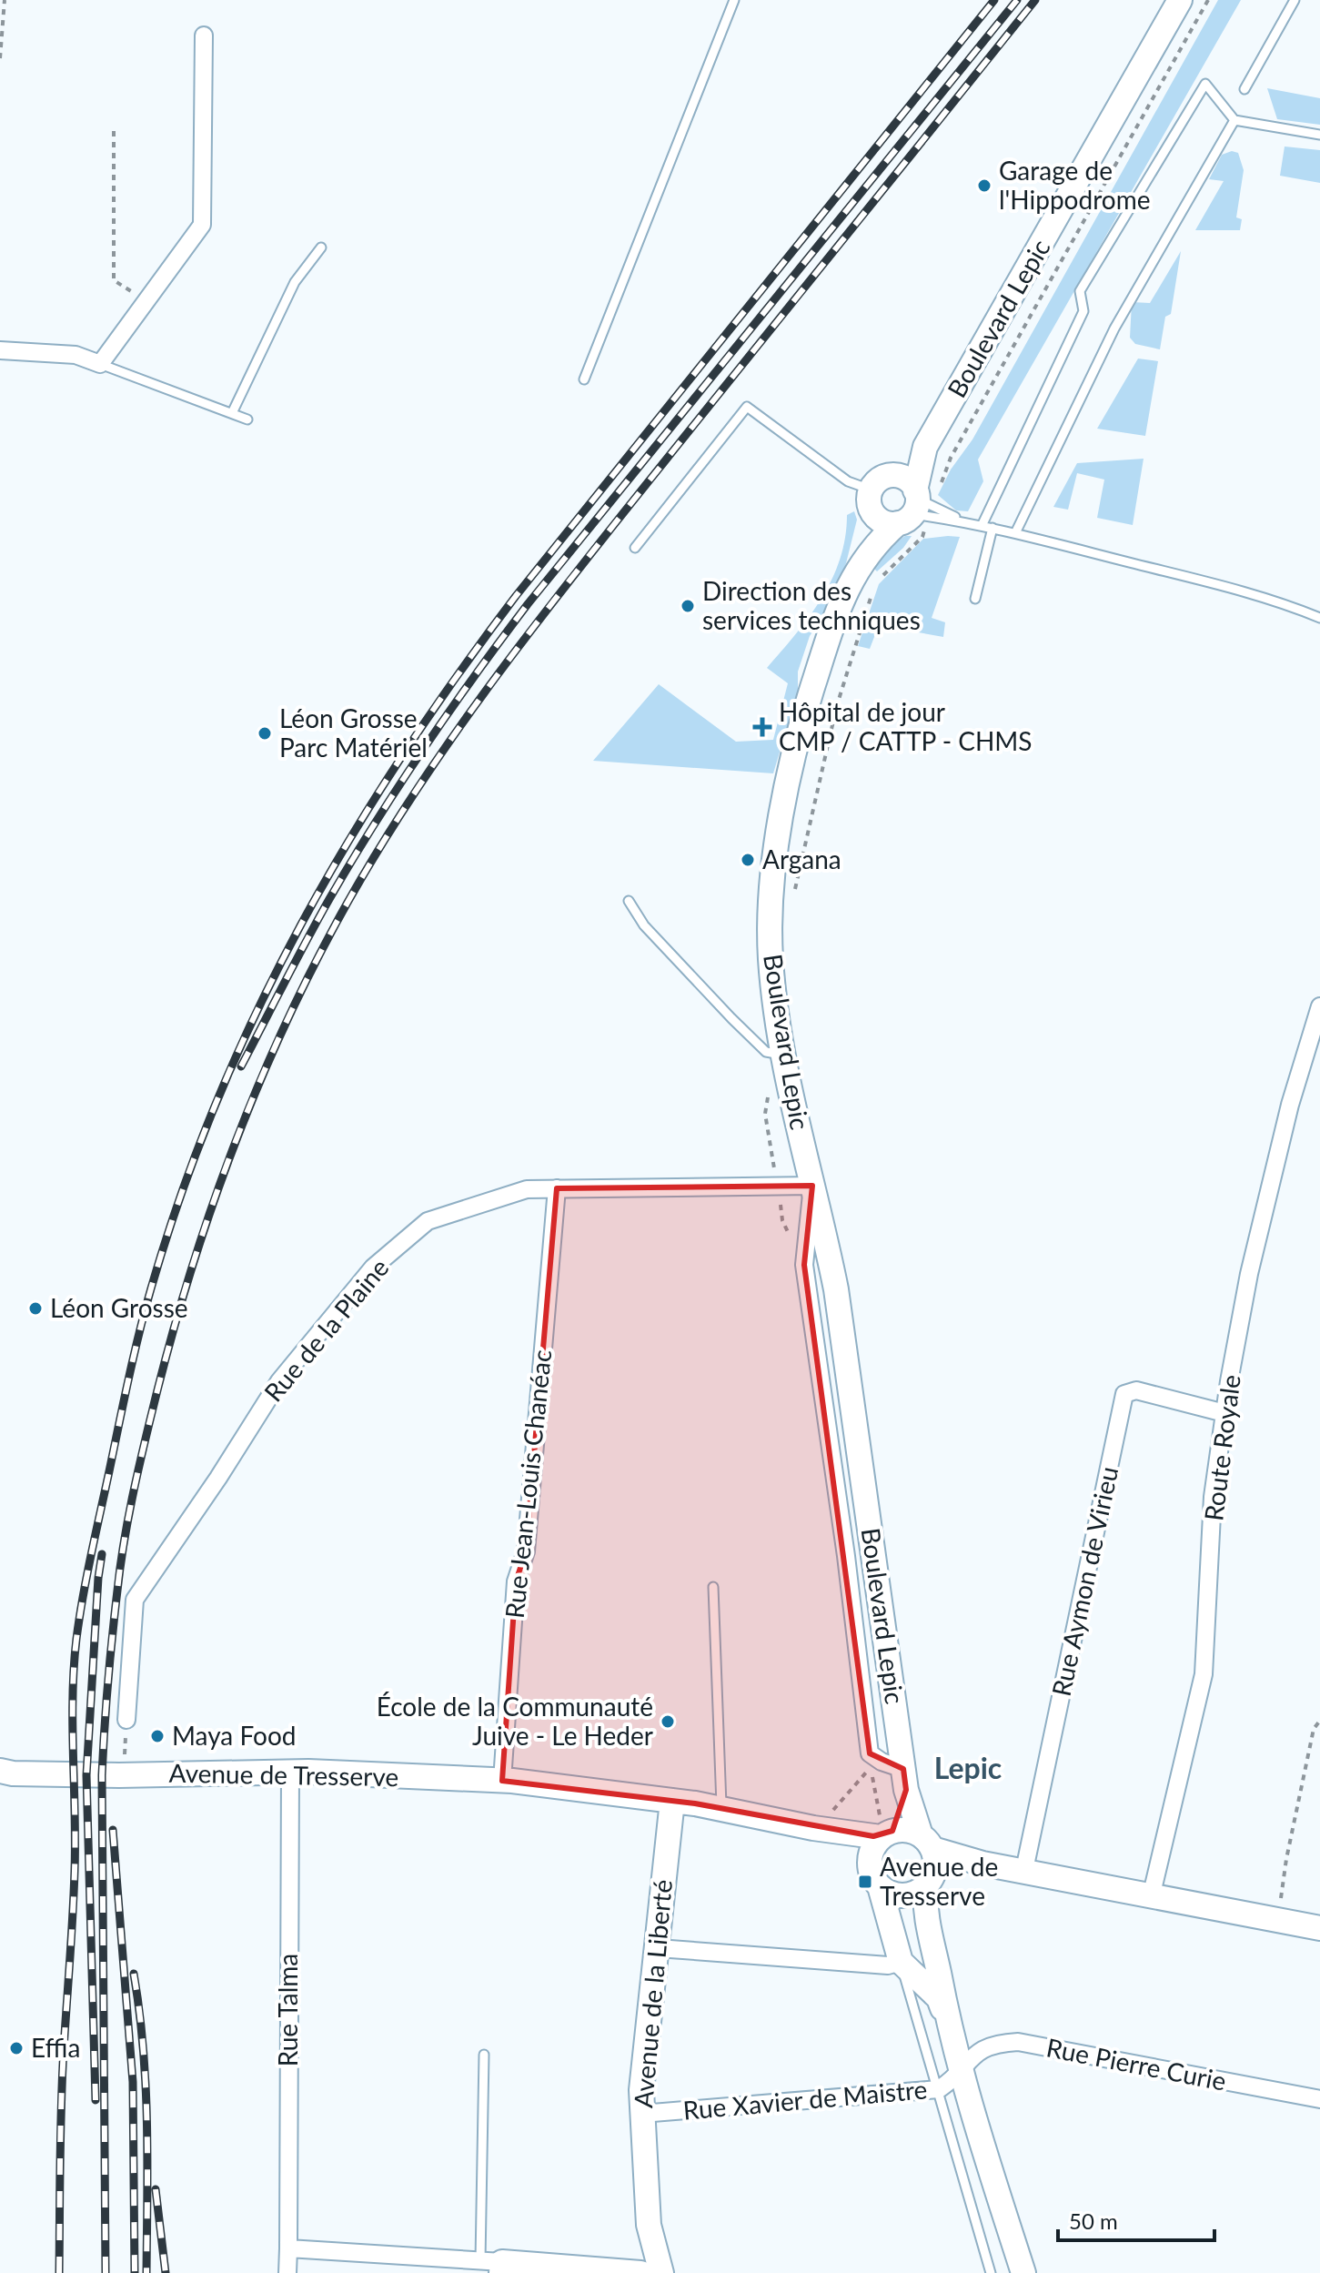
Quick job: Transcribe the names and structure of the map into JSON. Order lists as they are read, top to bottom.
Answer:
{
  "streets": {
    "main road": ["Boulevard Lepic", "Avenue de Tresserve", "Avenue de la Liberté"],
    "street": [
      "Rue de la Plaine",
      "Route Royale",
      "Rue Jean-Louis Chanéac",
      "Rue Aymon de Virieu",
      "Rue Talma",
      "Rue Pierre Curie",
      "Rue Xavier de Maistre"
    ]
  },
  "crossings": [
    ["Boulevard Lepic", "Rue de la Plaine"],
    ["Boulevard Lepic", "Avenue de Tresserve"],
    ["Rue de la Plaine", "Rue Jean-Louis Chanéac"],
    ["Route Royale", "Rue Aymon de Virieu"],
    ["Rue Jean-Louis Chanéac", "Avenue de Tresserve"],
    ["Avenue de Tresserve", "Avenue de la Liberté"],
    ["Avenue de Tresserve", "Rue Talma"],
    ["Avenue de la Liberté", "Rue Xavier de Maistre"],
    ["Rue Pierre Curie", "Rue Xavier de Maistre"]
  ],
  "districts": ["Lepic"],
  "places": {
    "other": [
      "Garage de l'Hippodrome",
      "Direction des services techniques",
      "Léon Grosse Parc Matériel",
      "Argana",
      "Léon Grosse",
      "École de la Communauté Juive - Le Heder",
      "Maya Food",
      "Effia"
    ],
    "health": ["Hôpital de jour CMP / CATTP - CHMS"],
    "transit": ["Avenue de Tresserve"]
  },
  "scale_bar": "50 m"
}
